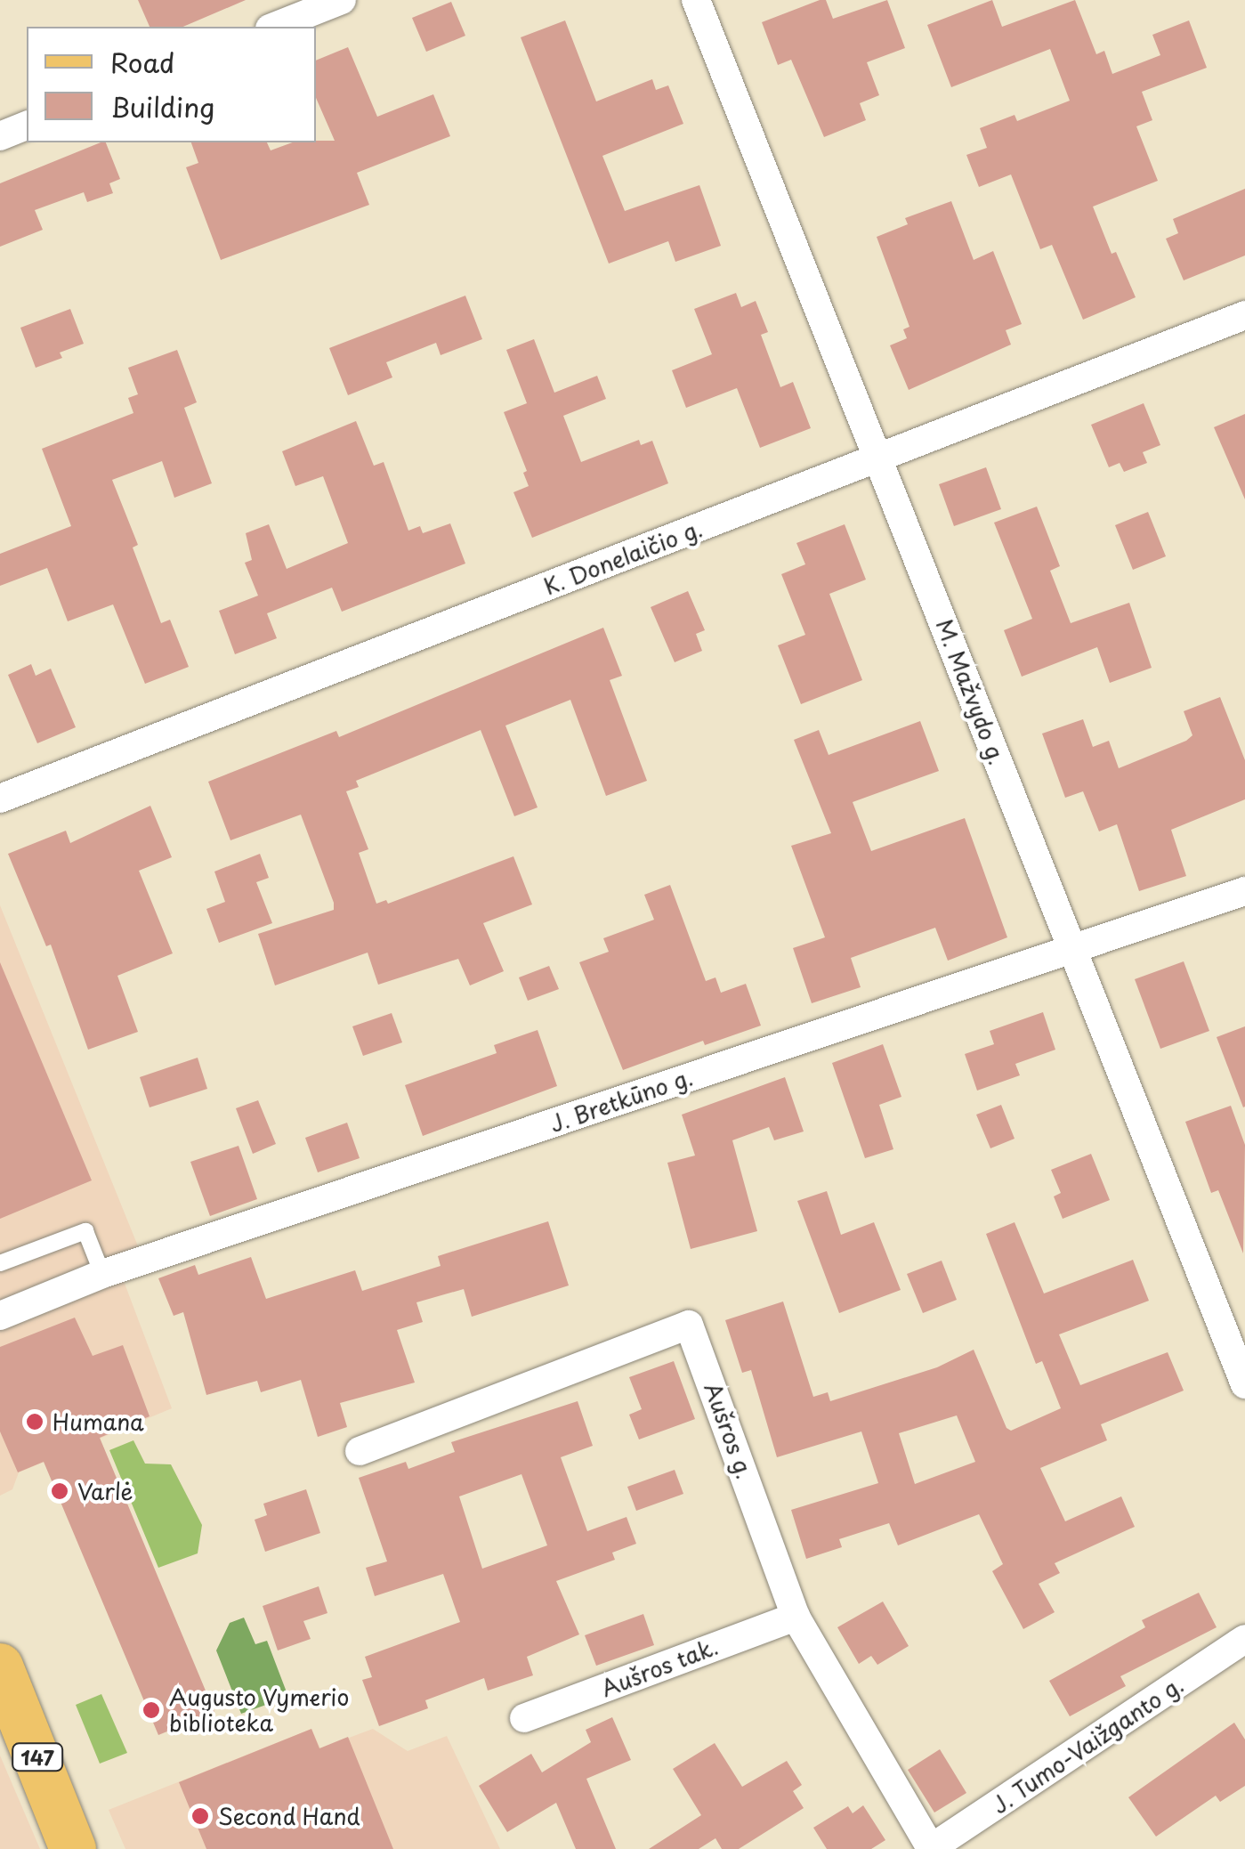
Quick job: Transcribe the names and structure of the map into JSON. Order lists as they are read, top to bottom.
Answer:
{
  "streets": {
    "main road": ["147"],
    "street": [
      "K. Donelaičio g.",
      "M. Mažvydo g.",
      "J. Bretkūno g.",
      "Aušros g.",
      "Aušros tak.",
      "J. Tumo-Vaižganto g."
    ]
  },
  "crossings": [
    ["K. Donelaičio g.", "M. Mažvydo g."],
    ["M. Mažvydo g.", "J. Bretkūno g."],
    ["Aušros g.", "Aušros tak."],
    ["Aušros g.", "J. Tumo-Vaižganto g."]
  ],
  "places": [
    "Humana",
    "Varlė",
    "Augusto Vymerio biblioteka",
    "Second Hand"
  ],
  "legend": ["Road", "Building"]
}
